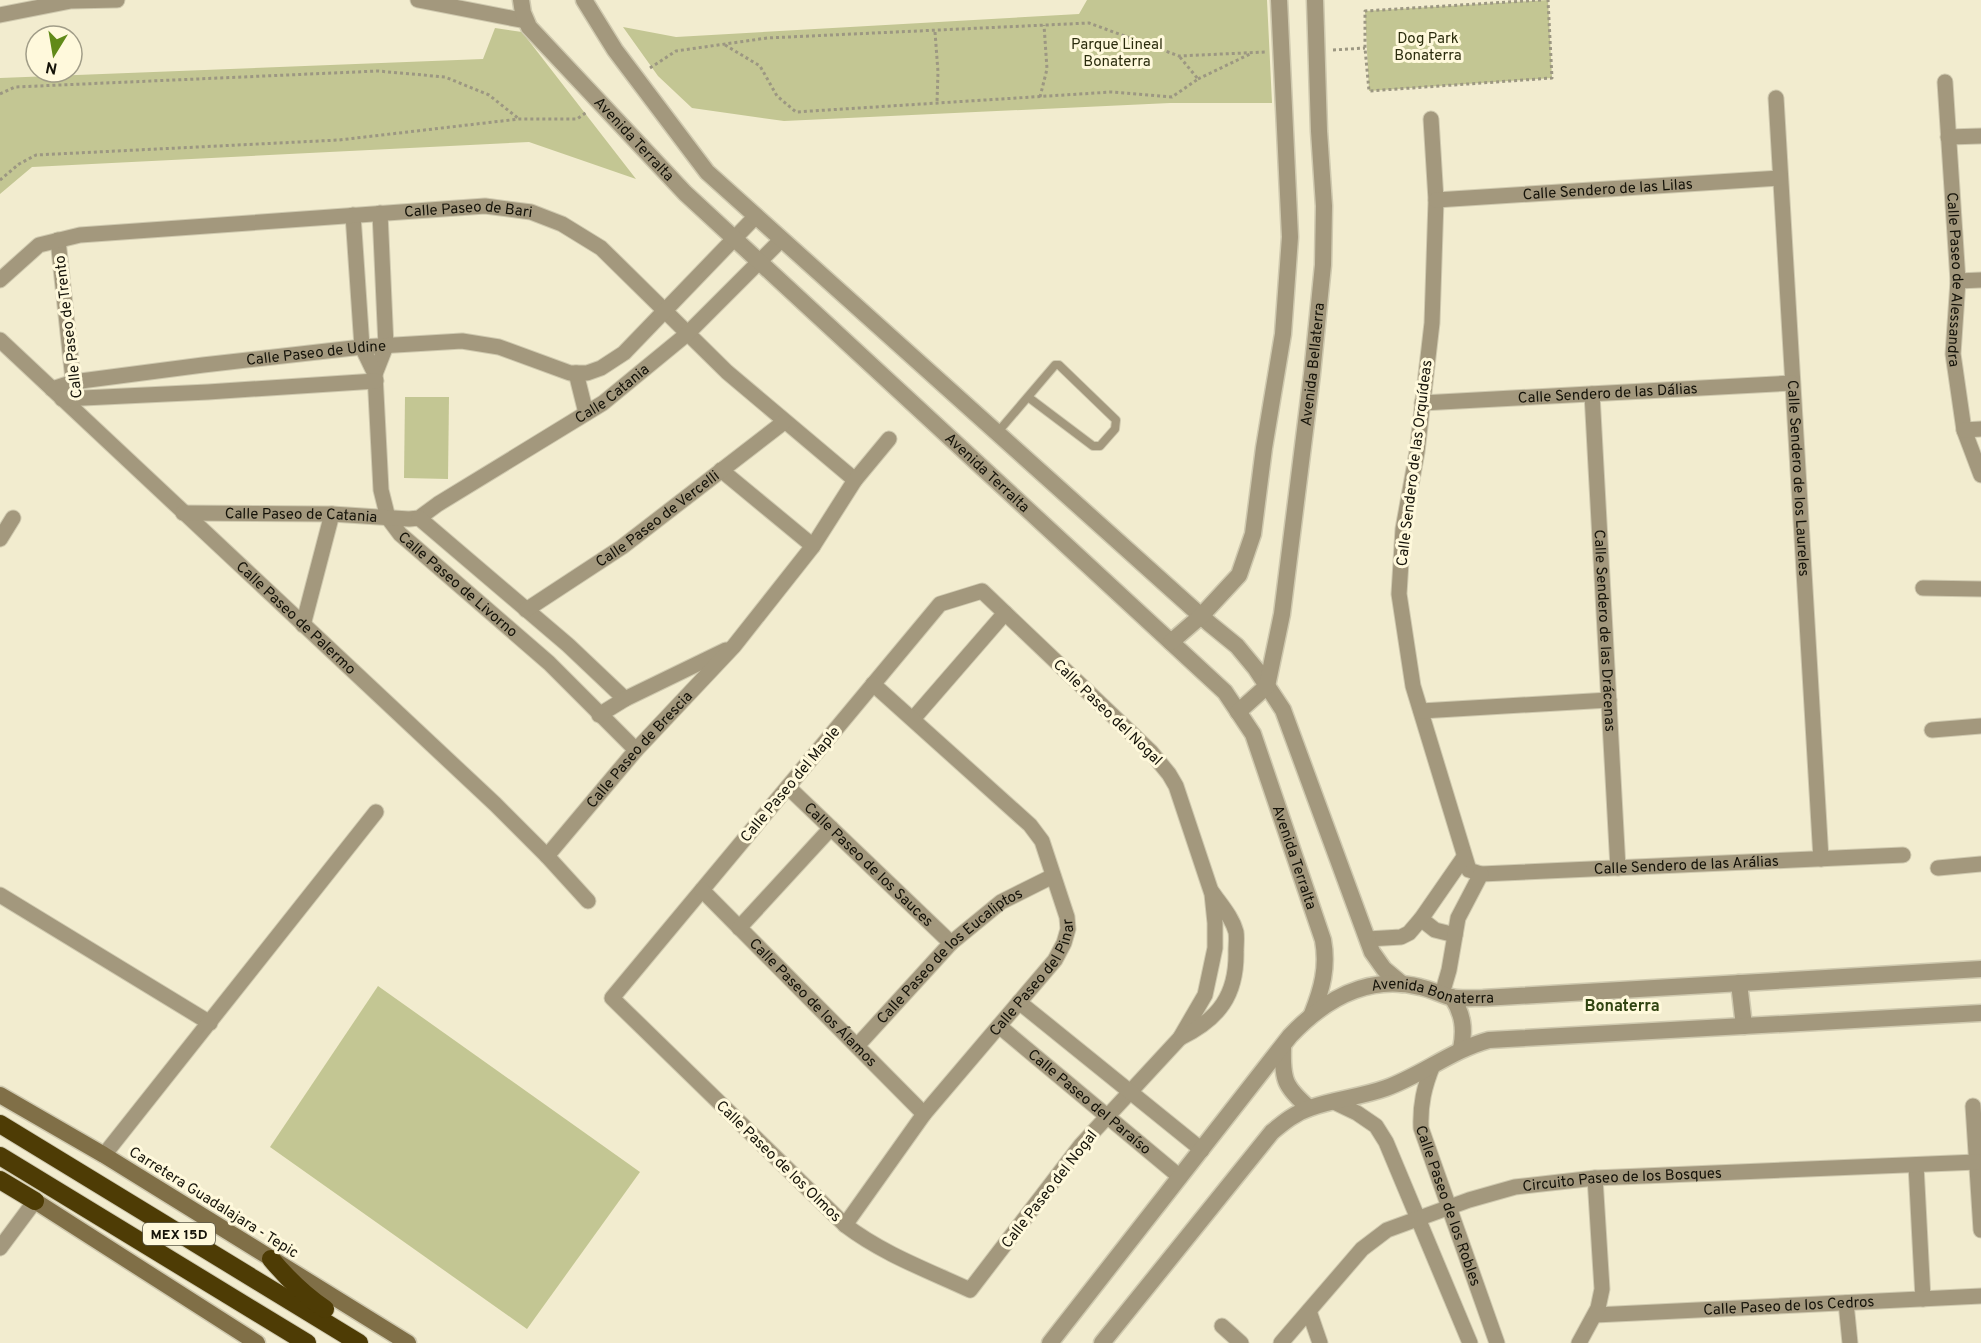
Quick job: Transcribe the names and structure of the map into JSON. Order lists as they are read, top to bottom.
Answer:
{
  "streets": {
    "highway": ["MEX 15D"],
    "main road": ["Carretera Guadalajara - Tepic"],
    "street": [
      "Avenida Terralta",
      "Calle Sendero de las Lilas",
      "Calle Paseo de Bari",
      "Calle Paseo de Alessandra",
      "Calle Paseo de Trento",
      "Calle Paseo de Udine",
      "Avenida Bellaterra",
      "Calle Catania",
      "Calle Sendero de las Dálias",
      "Calle Sendero de las Orquídeas",
      "Calle Sendero de los Laureles",
      "Calle Paseo de Catania",
      "Calle Paseo de Vercelli",
      "Calle Paseo de Livorno",
      "Calle Paseo de Palermo",
      "Calle Sendero de las Drácenas",
      "Calle Paseo del Nogal",
      "Calle Paseo de Brescia",
      "Calle Paseo del Maple",
      "Calle Paseo de los Sauces",
      "Calle Sendero de las Arálias",
      "Calle Paseo de los Eucaliptos",
      "Calle Paseo del Pinar",
      "Avenida Bonaterra",
      "Calle Paseo de los Álamos",
      "Calle Paseo del Paraíso",
      "Calle Paseo de los Olmos",
      "Circuito Paseo de los Bosques",
      "Calle Paseo de los Robles",
      "Calle Paseo de los Cedros"
    ]
  },
  "crossings": [
    ["Avenida Terralta", "Calle Paseo de Udine"],
    ["Avenida Terralta", "Calle Catania"],
    ["Avenida Terralta", "Avenida Bonaterra"],
    ["Calle Sendero de las Lilas", "Calle Sendero de las Orquídeas"],
    ["Calle Sendero de las Lilas", "Calle Sendero de los Laureles"],
    ["Calle Paseo de Bari", "Calle Paseo de Trento"],
    ["Calle Paseo de Bari", "Calle Paseo de Udine"],
    ["Calle Paseo de Bari", "Calle Catania"],
    ["Calle Paseo de Bari", "Calle Paseo de Vercelli"],
    ["Calle Paseo de Bari", "Calle Paseo de Livorno"],
    ["Calle Paseo de Bari", "Calle Paseo de Brescia"],
    ["Calle Paseo de Trento", "Calle Paseo de Udine"],
    ["Calle Paseo de Trento", "Calle Paseo de Palermo"],
    ["Calle Paseo de Udine", "Calle Paseo de Livorno"],
    ["Calle Paseo de Udine", "Calle Paseo de Palermo"],
    ["Calle Catania", "Calle Paseo de Catania"],
    ["Calle Catania", "Calle Paseo de Livorno"],
    ["Calle Sendero de las Dálias", "Calle Sendero de las Orquídeas"],
    ["Calle Sendero de las Dálias", "Calle Sendero de los Laureles"],
    ["Calle Sendero de las Dálias", "Calle Sendero de las Drácenas"],
    ["Calle Sendero de las Orquídeas", "Calle Sendero de las Arálias"],
    ["Calle Sendero de los Laureles", "Calle Sendero de las Arálias"],
    ["Calle Paseo de Catania", "Calle Paseo de Livorno"],
    ["Calle Paseo de Catania", "Calle Paseo de Palermo"],
    ["Calle Paseo de Vercelli", "Calle Paseo de Livorno"],
    ["Calle Paseo de Livorno", "Calle Paseo de Brescia"],
    ["Calle Paseo de Palermo", "Calle Paseo de Brescia"],
    ["Calle Sendero de las Drácenas", "Calle Sendero de las Arálias"],
    ["Calle Paseo del Nogal", "Calle Paseo del Maple"],
    ["Calle Paseo del Nogal", "Calle Paseo del Paraíso"],
    ["Calle Paseo del Nogal", "Calle Paseo de los Olmos"],
    ["Calle Paseo del Maple", "Calle Paseo de los Sauces"],
    ["Calle Paseo del Maple", "Calle Paseo del Pinar"],
    ["Calle Paseo del Maple", "Calle Paseo de los Álamos"],
    ["Calle Paseo del Maple", "Calle Paseo de los Olmos"],
    ["Calle Paseo de los Sauces", "Calle Paseo de los Eucaliptos"],
    ["Calle Paseo de los Eucaliptos", "Calle Paseo del Pinar"],
    ["Calle Paseo de los Eucaliptos", "Calle Paseo de los Álamos"],
    ["Calle Paseo del Pinar", "Calle Paseo de los Álamos"],
    ["Calle Paseo del Pinar", "Calle Paseo del Paraíso"],
    ["Calle Paseo del Pinar", "Calle Paseo de los Olmos"],
    ["Avenida Bonaterra", "Calle Paseo del Paraíso"],
    ["Circuito Paseo de los Bosques", "Calle Paseo de los Robles"]
  ],
  "districts": ["Bonaterra"],
  "parks": ["Dog Park Bonaterra", "Parque Lineal Bonaterra"],
  "north": "bottom"
}
